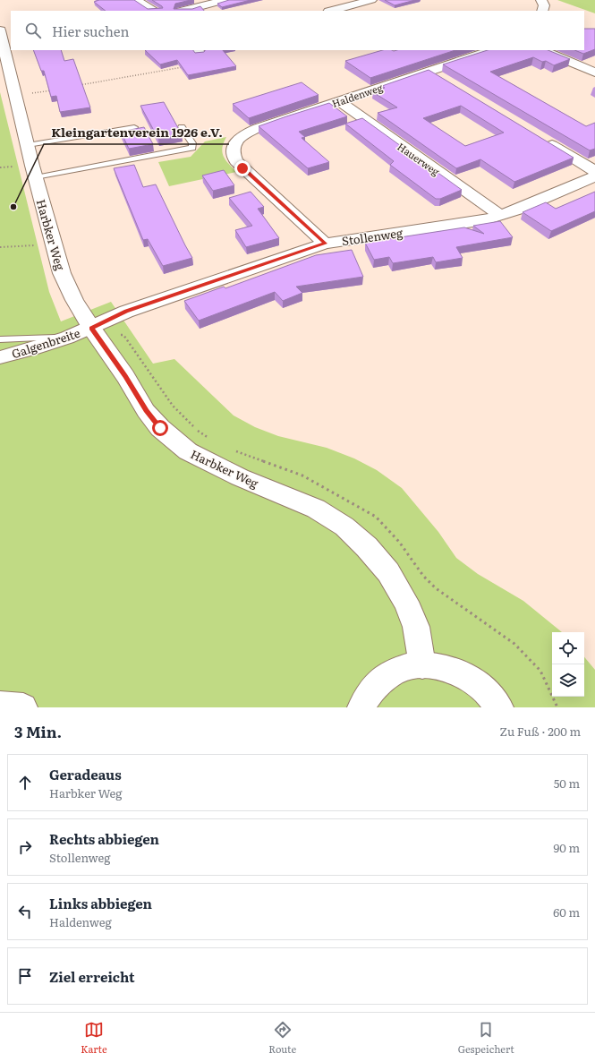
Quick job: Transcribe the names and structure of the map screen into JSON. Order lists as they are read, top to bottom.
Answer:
{
  "streets": {
    "main road": ["Harbker Weg"],
    "street": [
      "Haldenweg",
      "Hauerweg",
      "Stollenweg",
      "Galgenbreite"
    ]
  },
  "crossings": [
    ["Haldenweg", "Hauerweg"],
    ["Haldenweg", "Stollenweg"],
    ["Hauerweg", "Stollenweg"],
    ["Harbker Weg", "Stollenweg"],
    ["Harbker Weg", "Galgenbreite"],
    ["Stollenweg", "Galgenbreite"]
  ],
  "places": ["Kleingartenverein 1926 e.V."],
  "page": {
    "search": "Hier suchen",
    "heading": ["3 Min.", "Zu Fuß · 200 m"],
    "list": [
      ["Geradeaus", "Harbker Weg", "50 m"],
      ["Rechts abbiegen", "Stollenweg", "90 m"],
      ["Links abbiegen", "Haldenweg", "60 m"],
      "Ziel erreicht"
    ],
    "nav": ["Karte", "Route", "Gespeichert"]
  }
}
